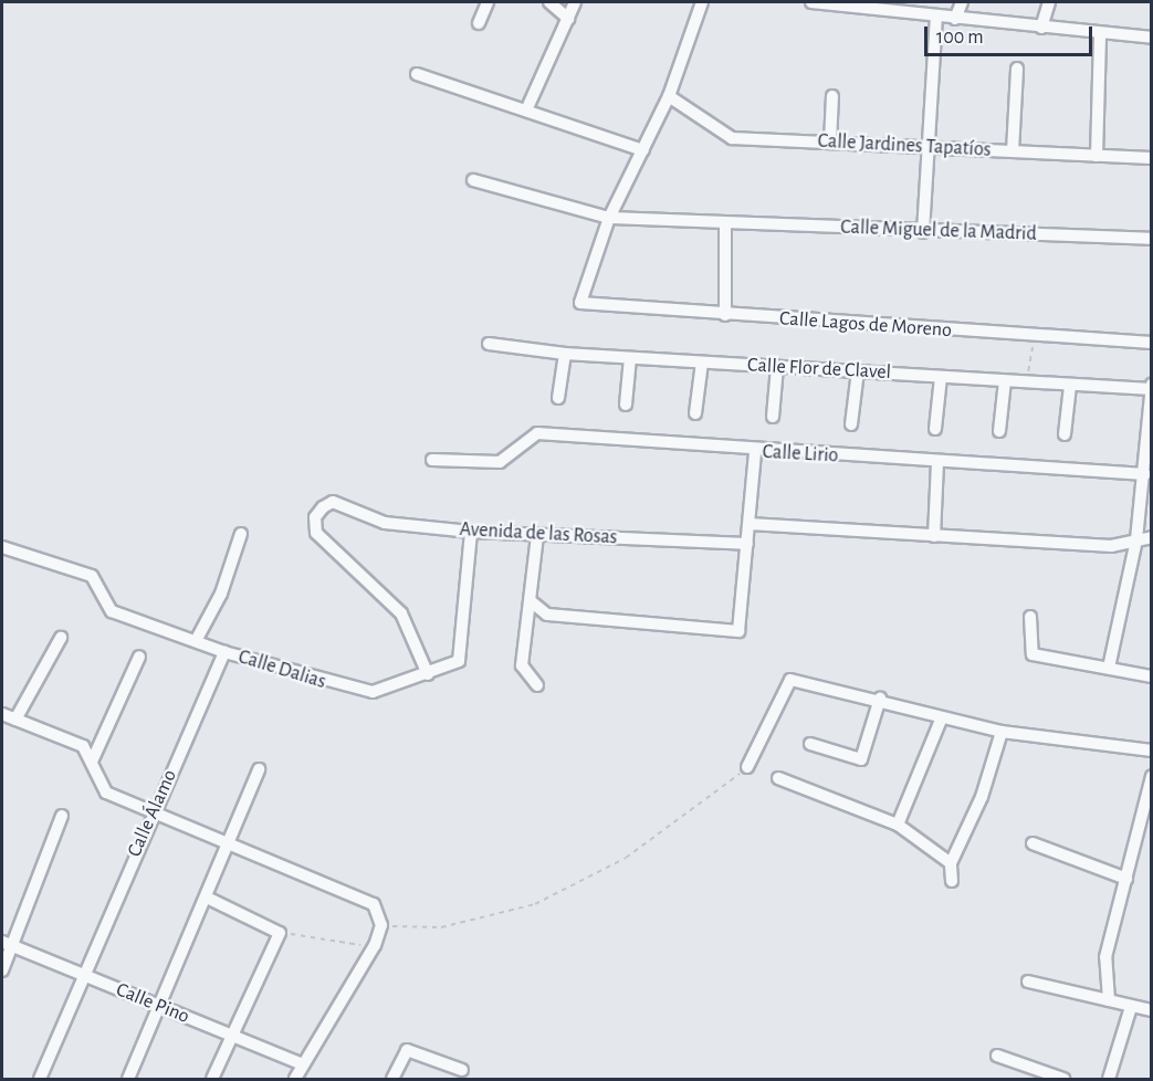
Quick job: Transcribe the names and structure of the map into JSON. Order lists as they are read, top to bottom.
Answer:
{
  "streets": {
    "street": [
      "Calle Jardines Tapatíos",
      "Calle Miguel de la Madrid",
      "Calle Lagos de Moreno",
      "Calle Flor de Clavel",
      "Calle Lirio",
      "Avenida de las Rosas",
      "Calle Dalias",
      "Calle Álamo",
      "Calle Pino"
    ]
  },
  "crossings": [
    ["Calle Miguel de la Madrid", "Calle Lagos de Moreno"],
    ["Avenida de las Rosas", "Calle Dalias"],
    ["Calle Dalias", "Calle Álamo"],
    ["Calle Álamo", "Calle Pino"]
  ],
  "scale_bar": "100 m"
}
